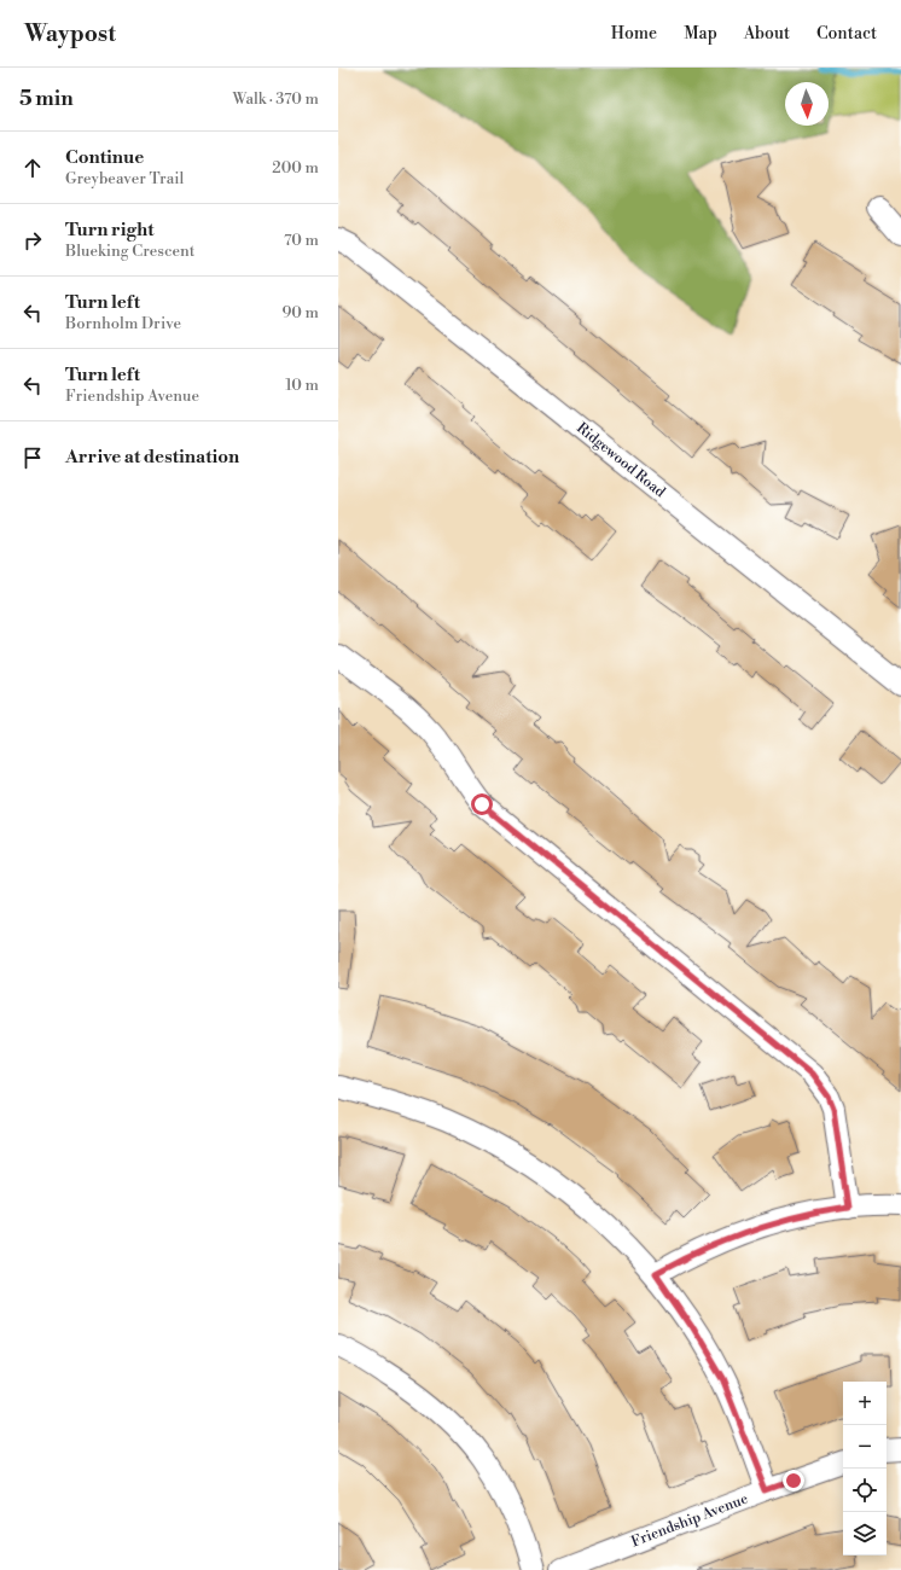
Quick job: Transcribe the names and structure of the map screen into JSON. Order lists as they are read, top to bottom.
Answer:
{
  "streets": {
    "street": ["Ridgewood Road", "Friendship Avenue"]
  },
  "north": "bottom",
  "page": {
    "header": "Waypost",
    "nav": [
      "Home",
      "Map",
      "About",
      "Contact"
    ],
    "heading": ["5 min", "Walk · 370 m"],
    "list": [
      ["Continue", "Greybeaver Trail", "200 m"],
      ["Turn right", "Blueking Crescent", "70 m"],
      ["Turn left", "Bornholm Drive", "90 m"],
      ["Turn left", "Friendship Avenue", "10 m"],
      "Arrive at destination"
    ],
    "map_buttons": ["+", "−"]
  }
}
